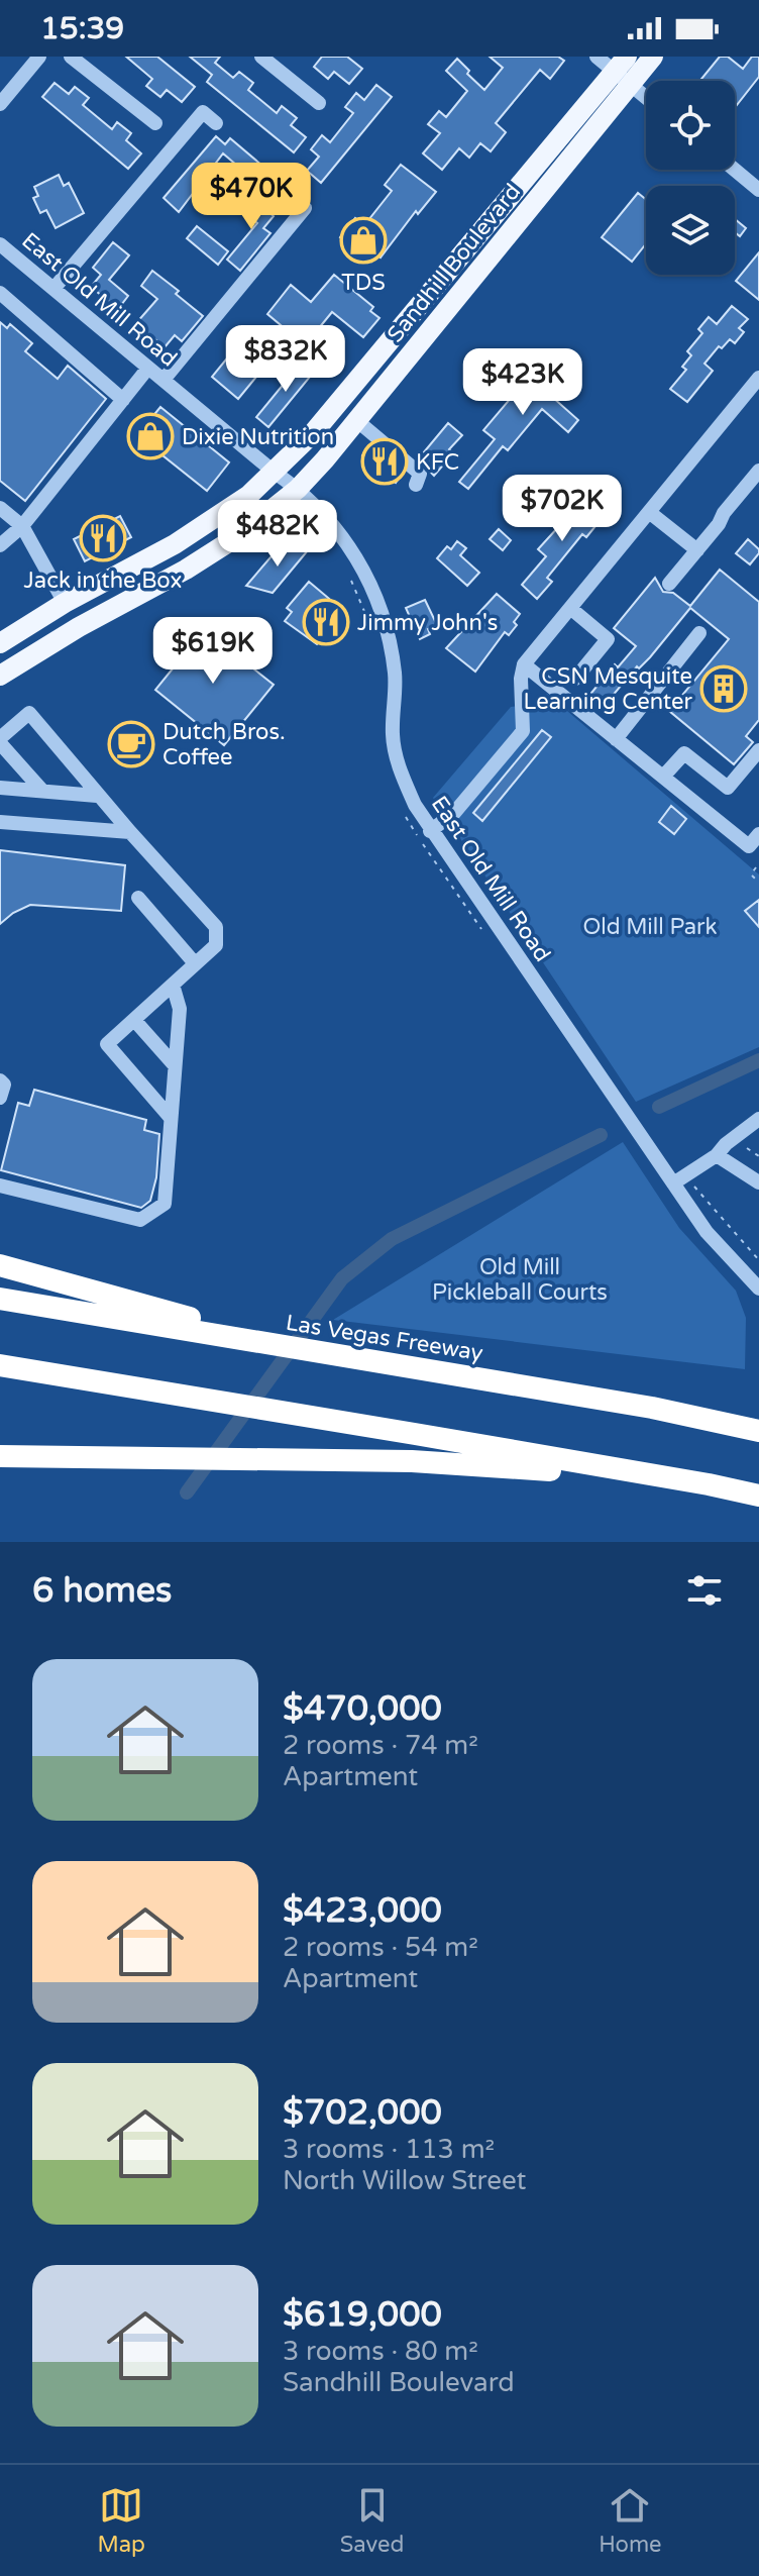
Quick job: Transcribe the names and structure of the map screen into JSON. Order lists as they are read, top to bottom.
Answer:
{
  "streets": {
    "highway": ["Las Vegas Freeway"],
    "main road": ["Sandhill Boulevard"],
    "street": ["East Old Mill Road"]
  },
  "crossings": [
    ["Sandhill Boulevard", "East Old Mill Road"]
  ],
  "parks": ["Old Mill Park", "Old Mill Pickleball Courts"],
  "places": {
    "shop": ["TDS", "Dixie Nutrition"],
    "restaurant": ["KFC", "Jack in the Box", "Jimmy John's"],
    "building": ["CSN Mesquite Learning Center"],
    "cafe": ["Dutch Bros. Coffee"]
  },
  "page": {
    "status": "15:39",
    "price": [
      "$470K",
      "$832K",
      "$423K",
      "$702K",
      "$482K",
      "$619K"
    ],
    "heading": "6 homes",
    "list": [
      {
        "name": "$470,000",
        "note": "2 rooms · 74 m² · Apartment"
      },
      {
        "name": "$423,000",
        "note": "2 rooms · 54 m² · Apartment"
      },
      {
        "name": "$702,000",
        "note": "3 rooms · 113 m² · North Willow Street"
      },
      {
        "name": "$619,000",
        "note": "3 rooms · 80 m² · Sandhill Boulevard"
      }
    ],
    "tabs": ["Map", "Saved", "Home"]
  }
}
